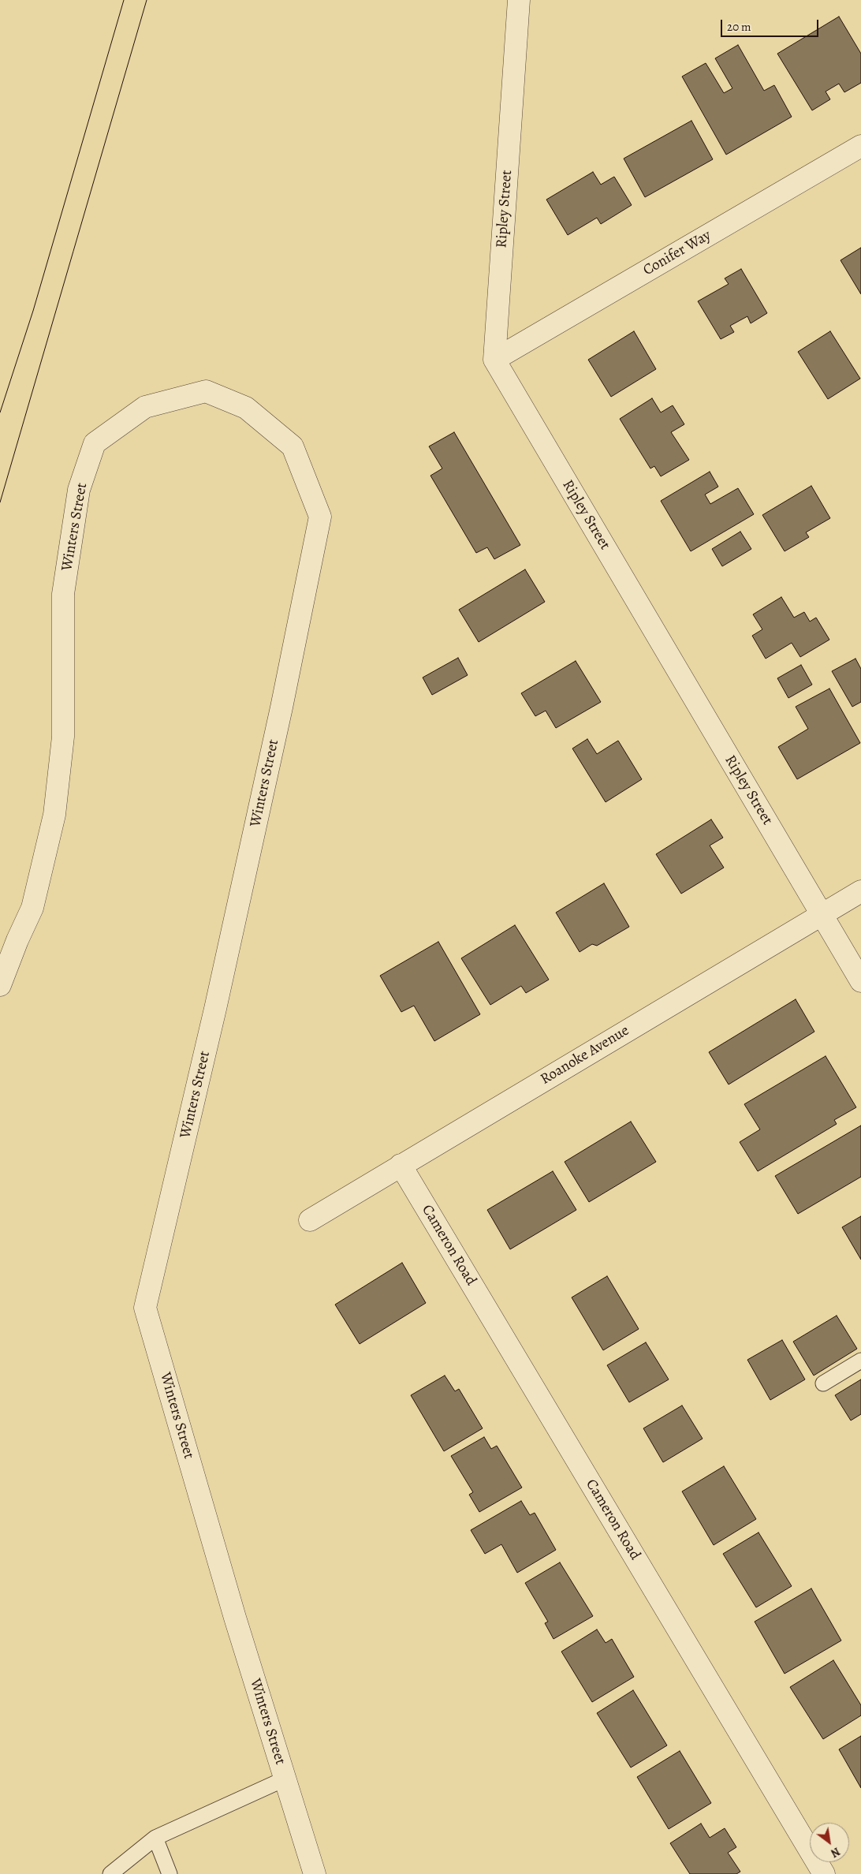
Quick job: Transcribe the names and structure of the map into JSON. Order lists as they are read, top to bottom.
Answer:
{
  "streets": {
    "street": [
      "Ripley Street",
      "Conifer Way",
      "Winters Street",
      "Roanoke Avenue",
      "Cameron Road"
    ]
  },
  "crossings": [
    ["Ripley Street", "Conifer Way"],
    ["Ripley Street", "Roanoke Avenue"],
    ["Roanoke Avenue", "Cameron Road"]
  ],
  "scale_bar": "20 m",
  "north": "bottom right"
}
